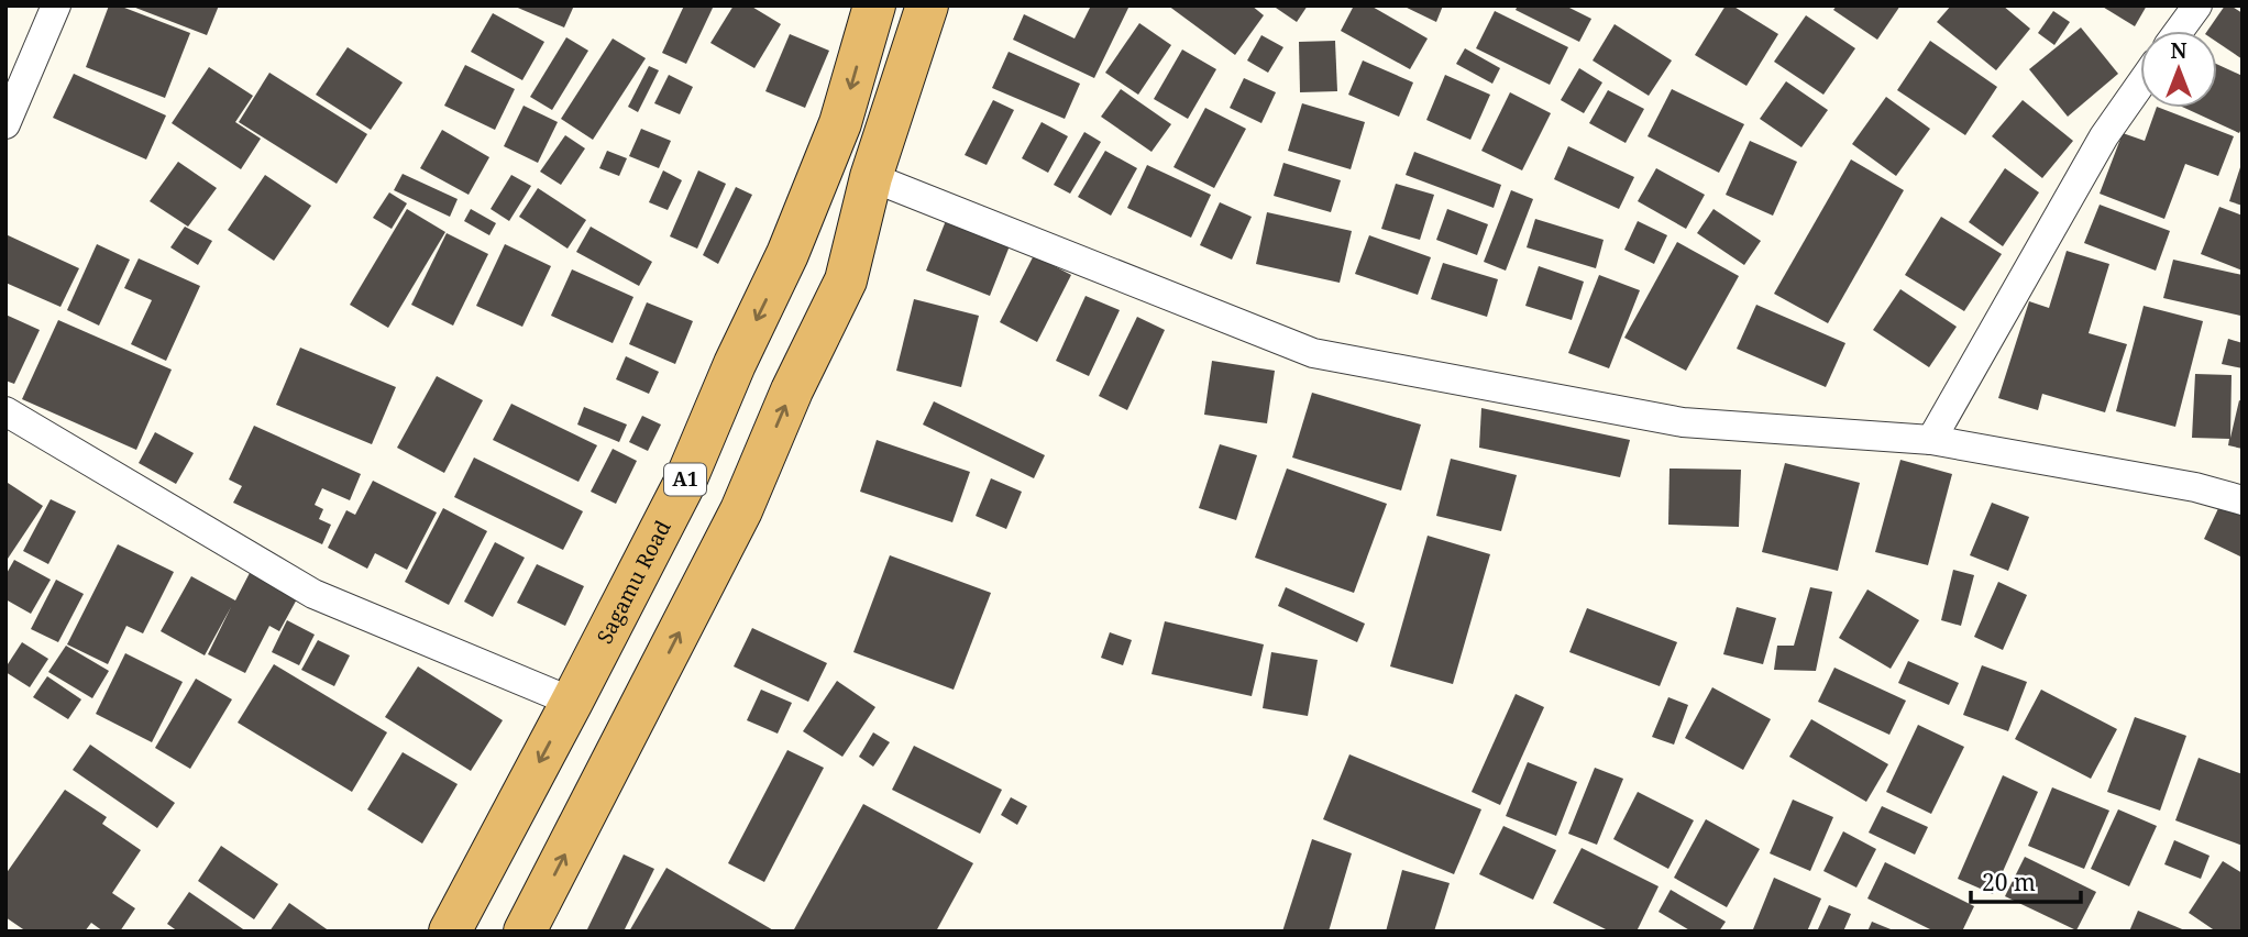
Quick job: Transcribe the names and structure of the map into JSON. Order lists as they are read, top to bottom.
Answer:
{
  "streets": {
    "highway": ["A1", "Sagamu Road"]
  },
  "scale_bar": "20 m",
  "north": "top"
}
